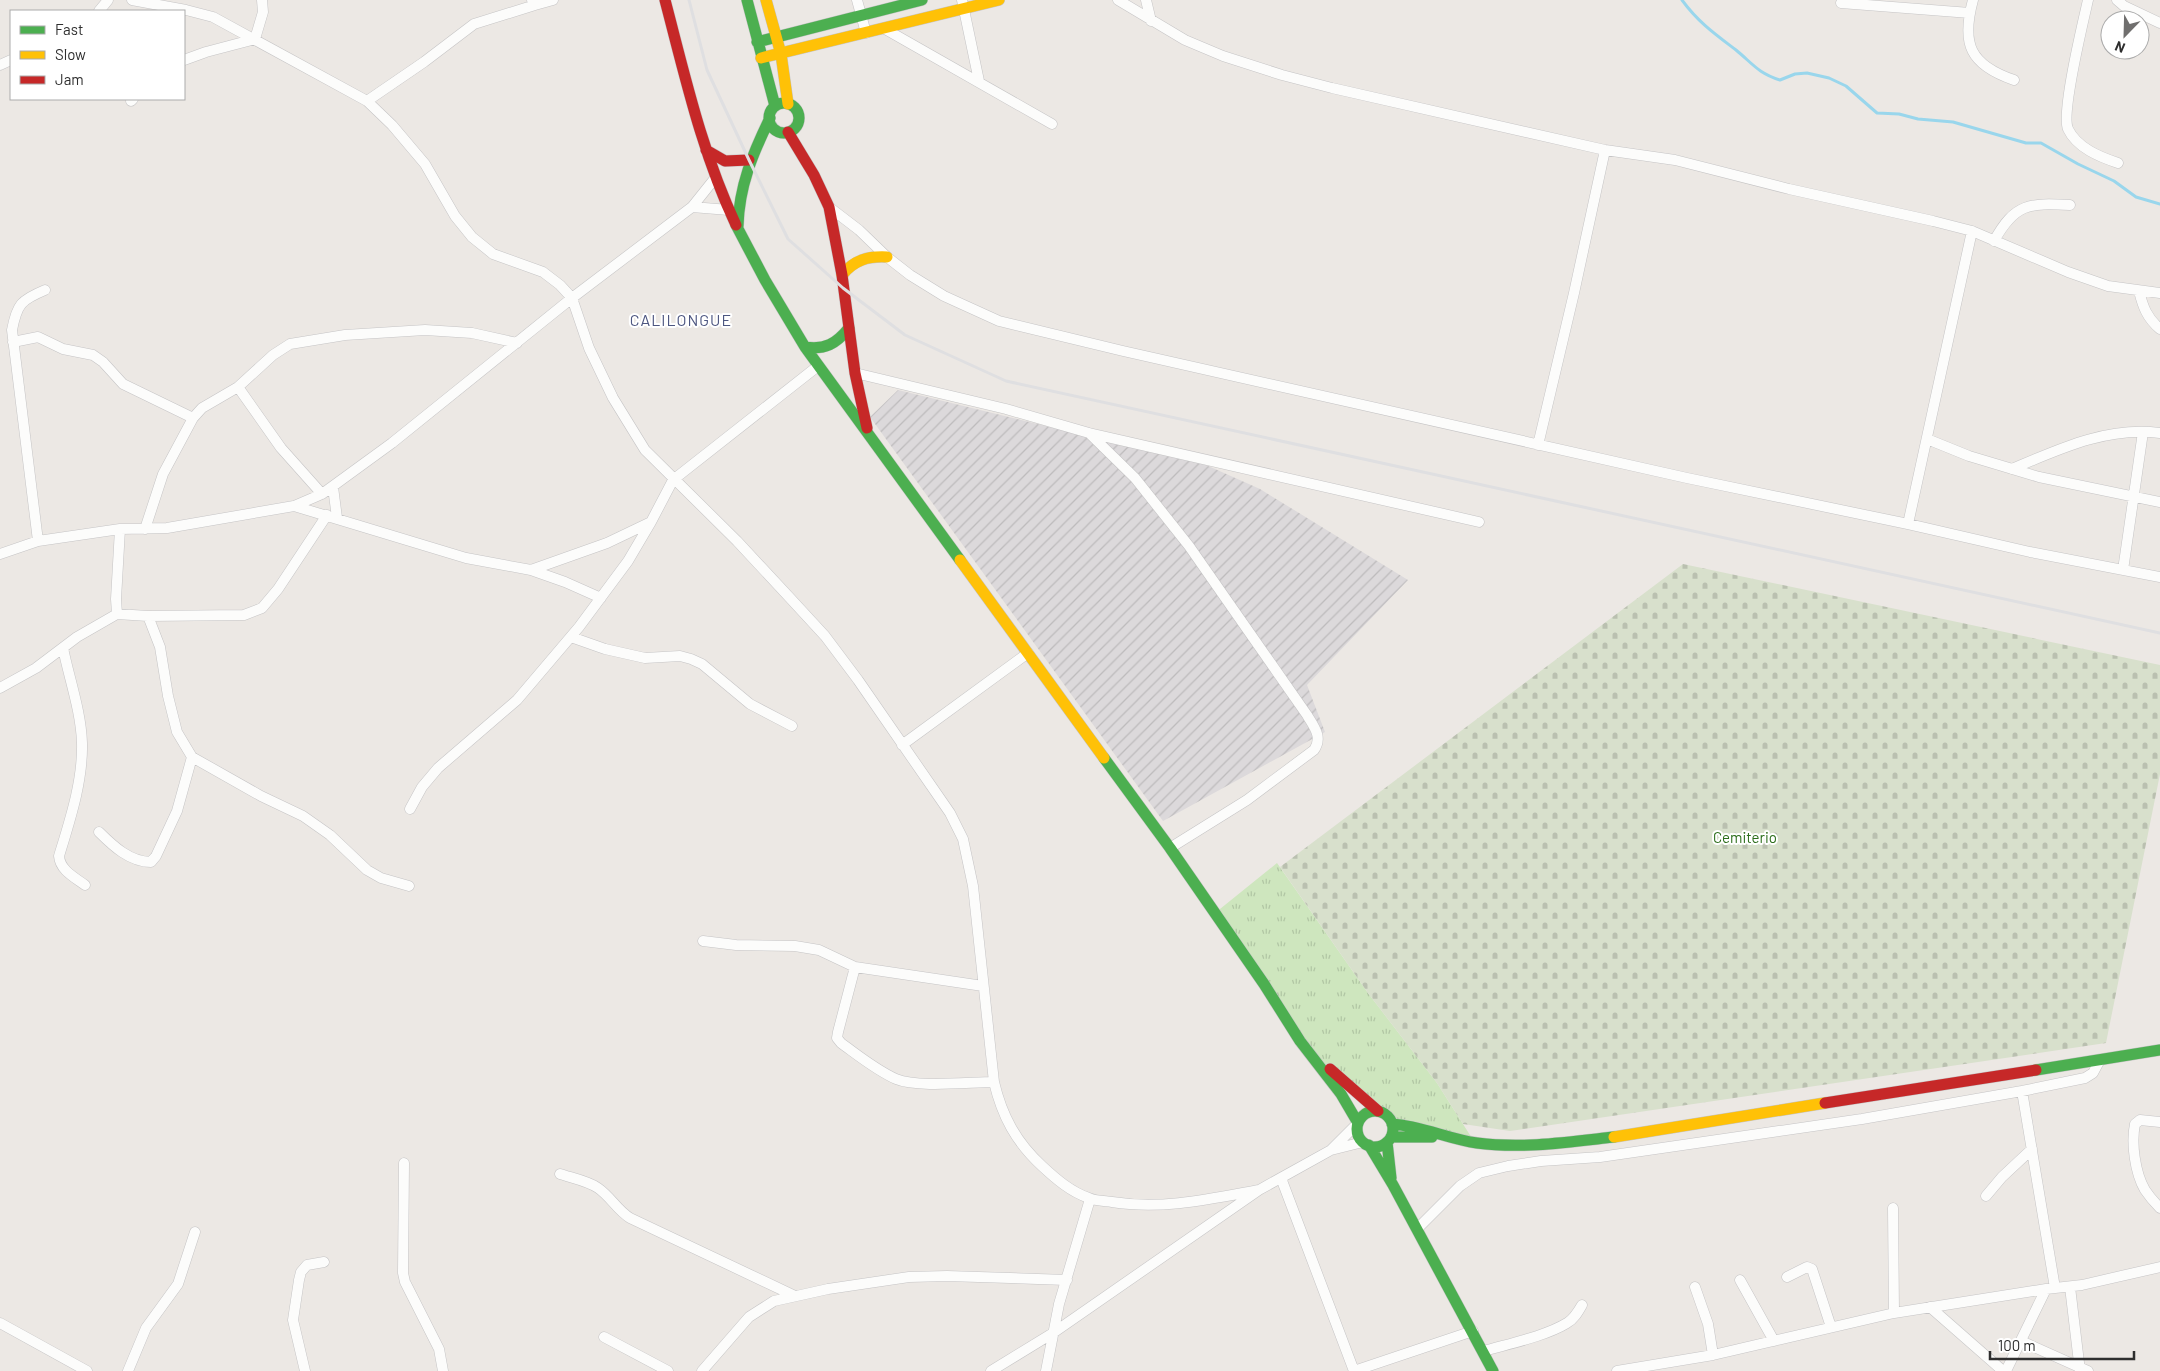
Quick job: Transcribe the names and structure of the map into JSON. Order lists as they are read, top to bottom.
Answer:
{
  "districts": ["CALILONGUE"],
  "parks": ["Cemiterio"],
  "legend": ["Fast", "Slow", "Jam"],
  "scale_bar": "100 m",
  "north": "bottom left"
}
